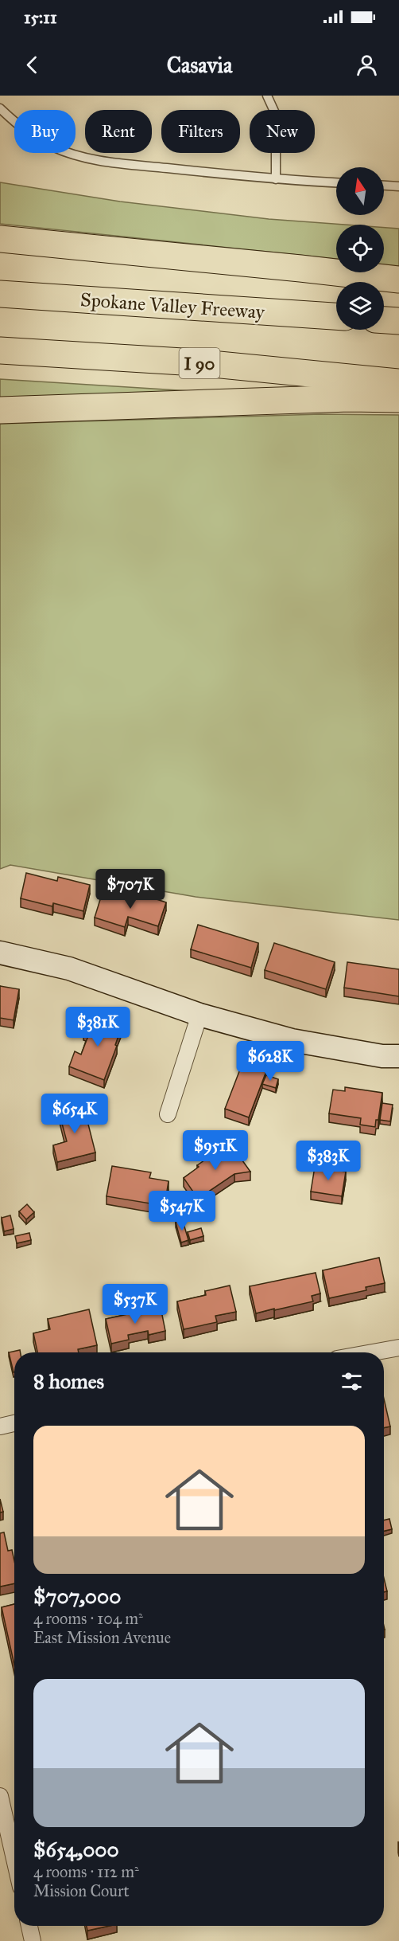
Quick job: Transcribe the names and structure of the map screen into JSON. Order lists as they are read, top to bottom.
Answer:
{
  "streets": {
    "highway": ["Spokane Valley Freeway", "I 90"]
  },
  "north": "top",
  "page": {
    "status": "15:11",
    "header": "Casavia",
    "chip": [
      "Buy",
      "Rent",
      "Filters",
      "New"
    ],
    "price": [
      "$707K",
      "$381K",
      "$628K",
      "$654K",
      "$951K",
      "$383K",
      "$547K",
      "$537K"
    ],
    "heading": "8 homes",
    "list": [
      {
        "name": "$707,000",
        "note": "4 rooms · 104 m² · East Mission Avenue"
      },
      {
        "name": "$654,000",
        "note": "4 rooms · 112 m² · Mission Court"
      }
    ]
  }
}
